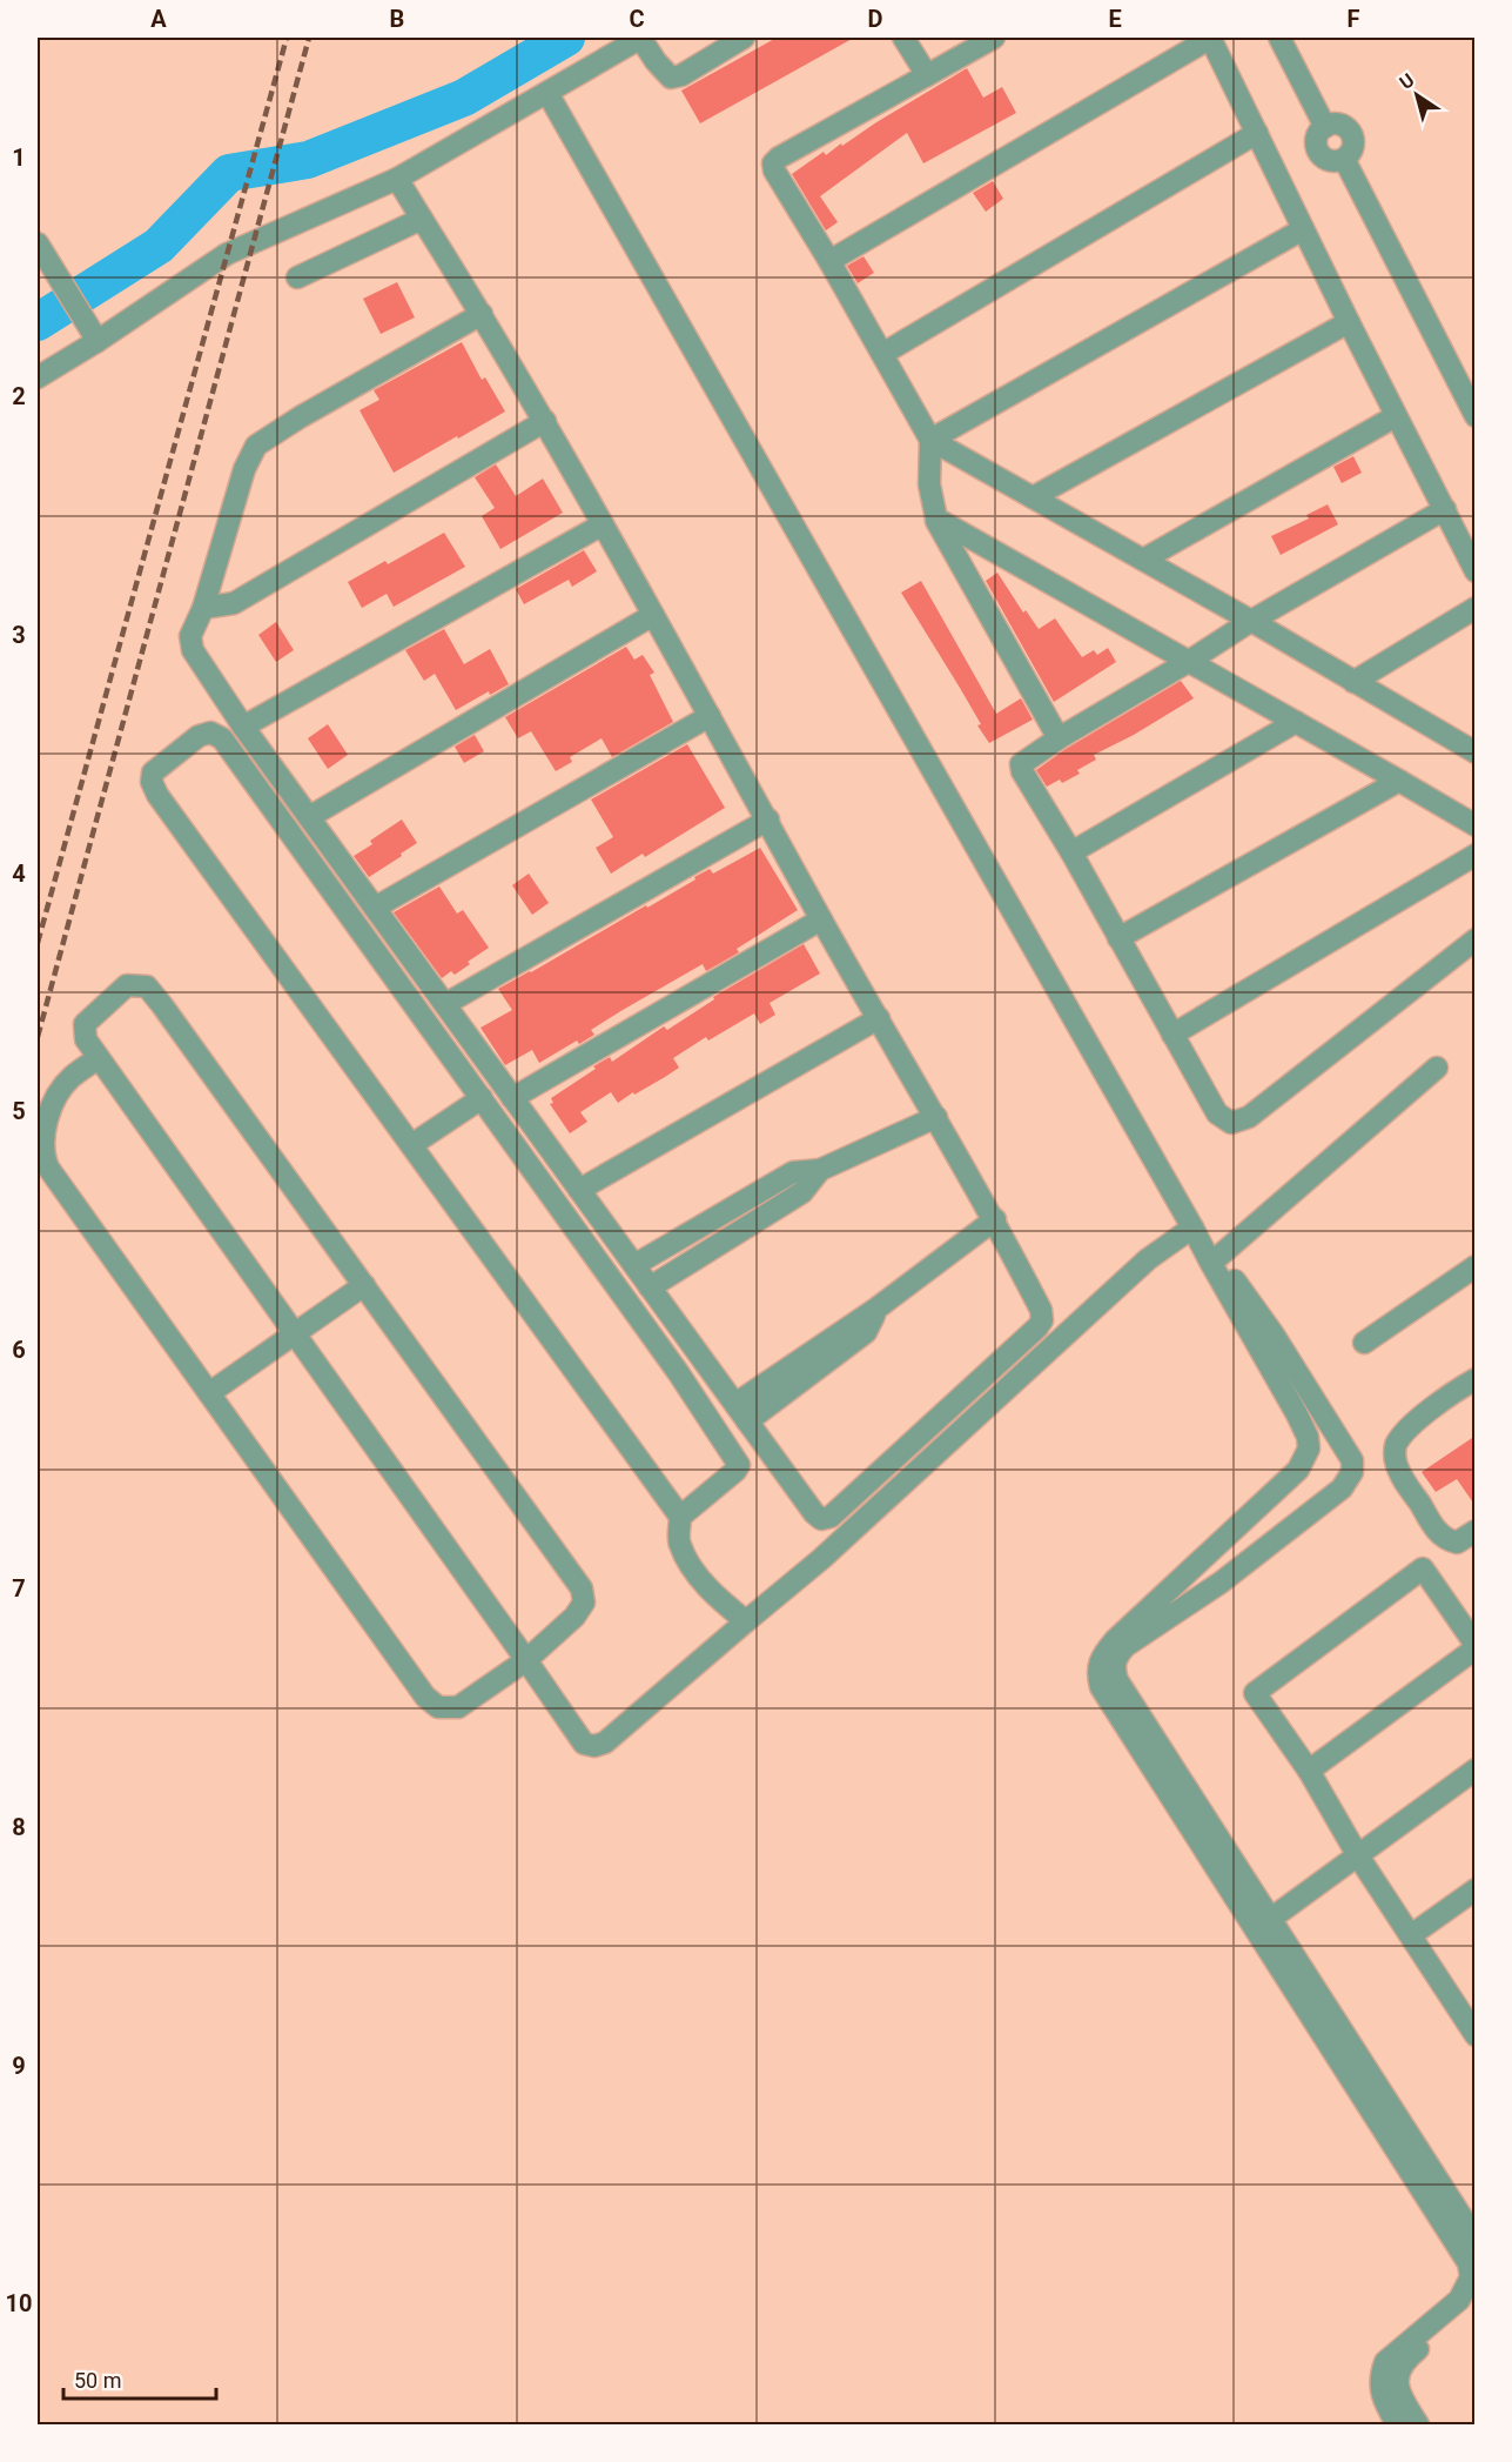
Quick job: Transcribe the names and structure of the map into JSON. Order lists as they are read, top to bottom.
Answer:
{
  "scale_bar": "50 m",
  "north": "top left",
  "grid": {
    "columns": [
      "A",
      "B",
      "C",
      "D",
      "E",
      "F"
    ],
    "rows": [
      "1",
      "2",
      "3",
      "4",
      "5",
      "6",
      "7",
      "8",
      "9",
      "10"
    ]
  }
}
